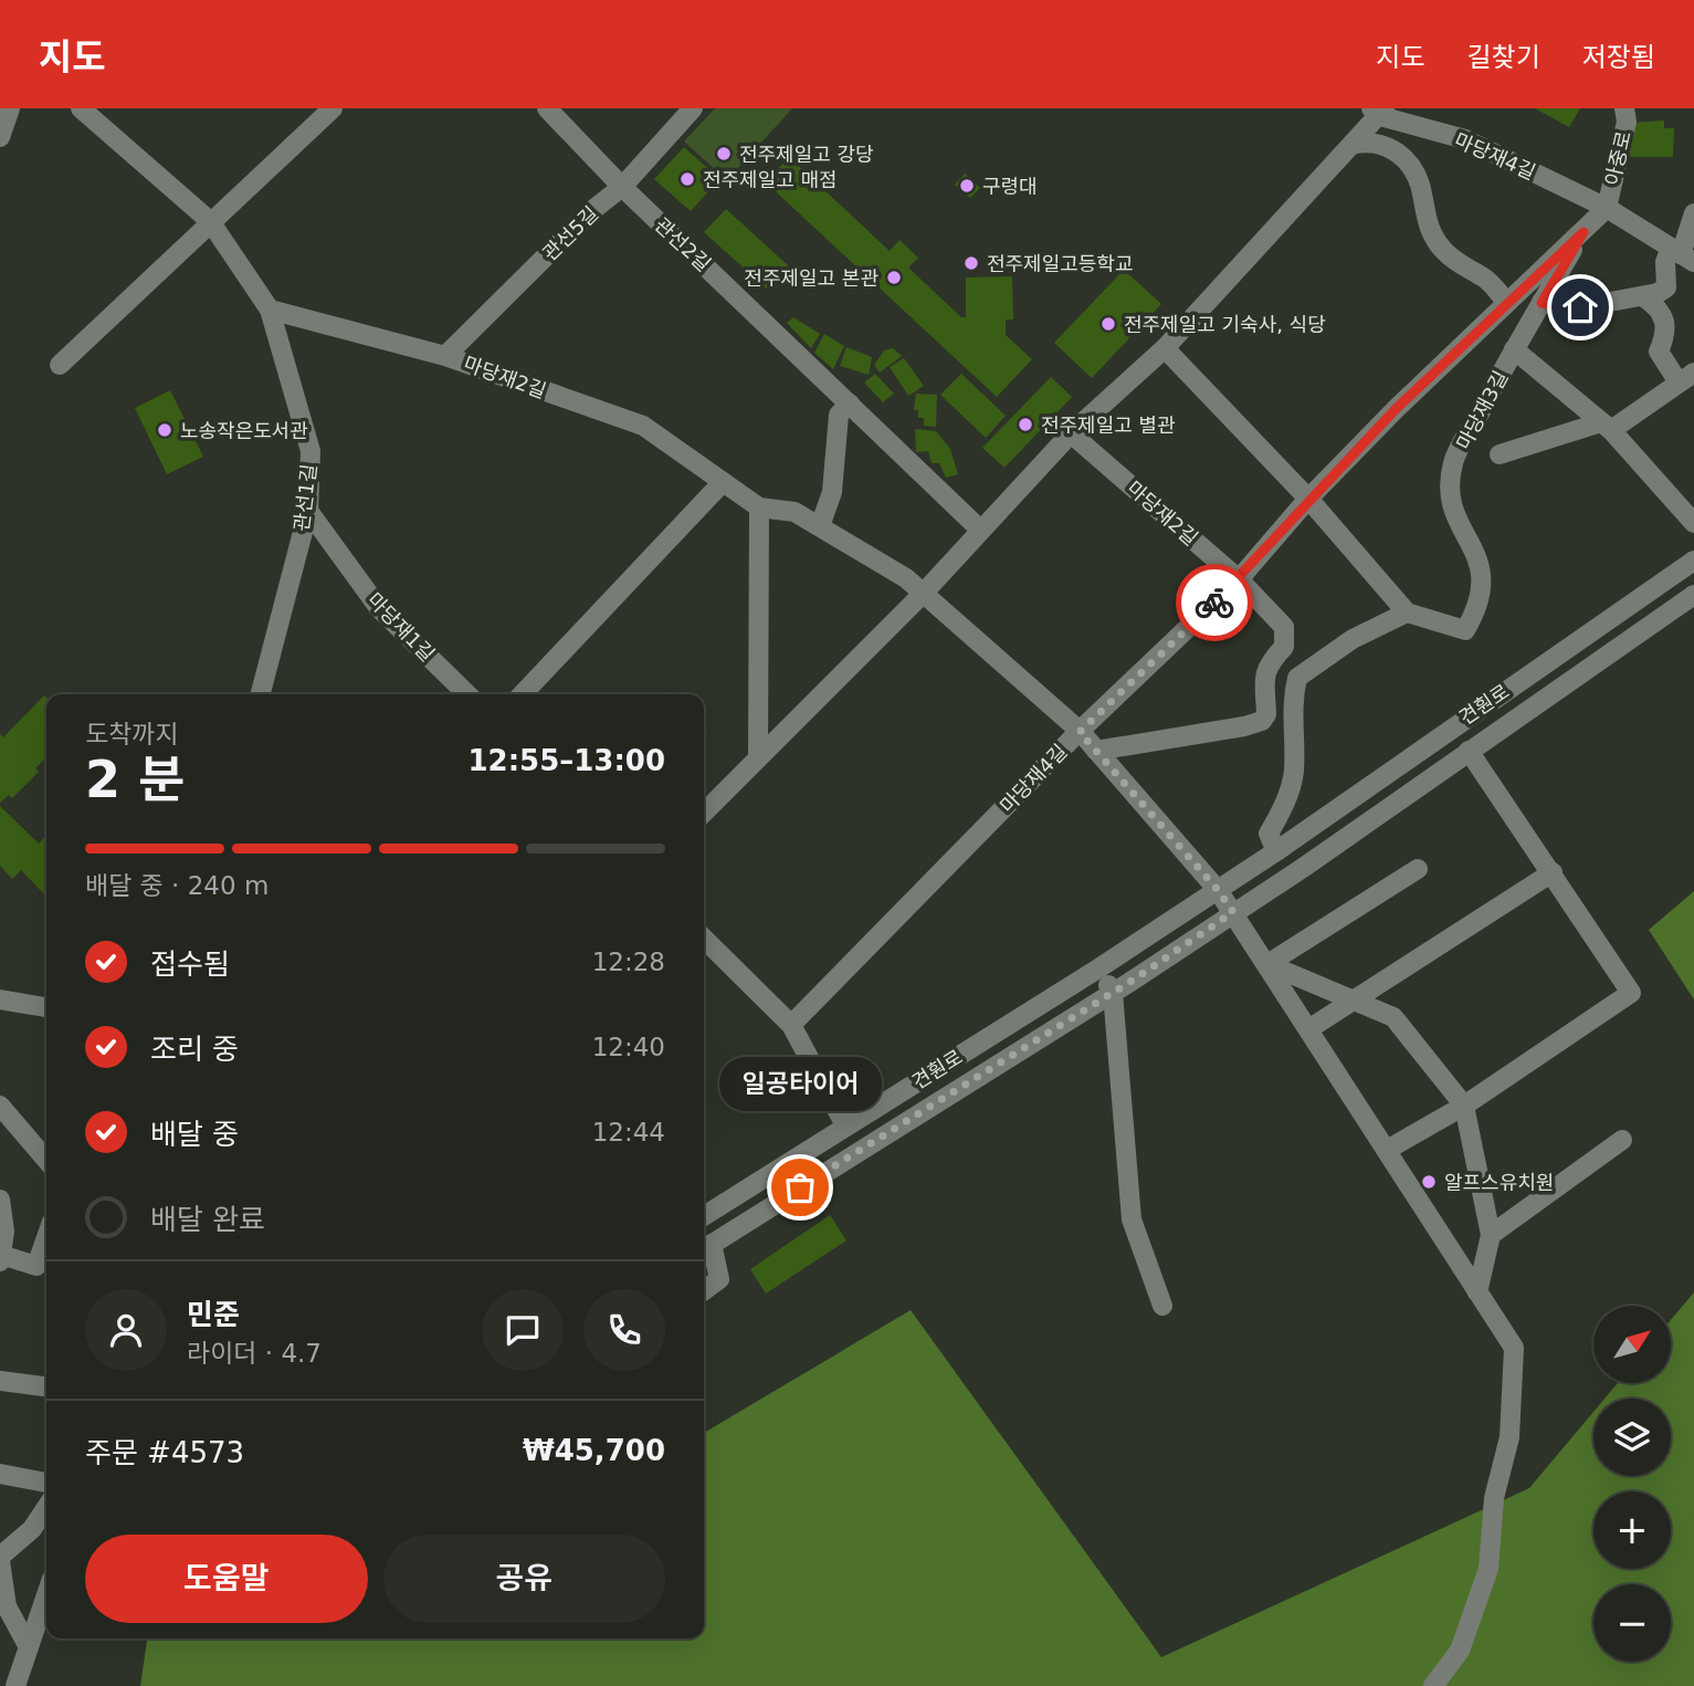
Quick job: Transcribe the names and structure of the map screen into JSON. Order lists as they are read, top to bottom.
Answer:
{
  "streets": {
    "street": [
      "마당재4길",
      "아중로",
      "관선5길",
      "관선2길",
      "마당재2길",
      "마당재3길",
      "관선1길",
      "마당재1길",
      "견훤로"
    ]
  },
  "crossings": [
    ["마당재4길", "아중로"],
    ["마당재4길", "마당재2길"],
    ["관선5길", "관선2길"],
    ["관선5길", "마당재2길"],
    ["마당재2길", "관선1길"],
    ["마당재2길", "견훤로"],
    ["관선1길", "마당재1길"]
  ],
  "places": [
    "전주제일고 강당",
    "전주제일고 매점",
    "구령대",
    "전주제일고등학교",
    "전주제일고 본관",
    "전주제일고 기숙사, 식당",
    "전주제일고 별관",
    "노송작은도서관",
    "알프스유치원",
    "일공타이어"
  ],
  "north": "top right",
  "page": {
    "header": "지도",
    "nav": ["지도", "길찾기", "저장됨"],
    "heading": ["2 분", "도착까지", "12:55–13:00"],
    "panel": [
      "민준",
      "라이더 · 4.7",
      "주문 #4573",
      "₩45,700"
    ],
    "bar": "배달 중 · 240 m",
    "list": [
      ["접수됨", "12:28"],
      ["조리 중", "12:40"],
      ["배달 중", "12:44"],
      "배달 완료"
    ],
    "bubble": "일공타이어",
    "map_buttons": ["+", "−"],
    "buttons": ["도움말", "공유"]
  }
}
